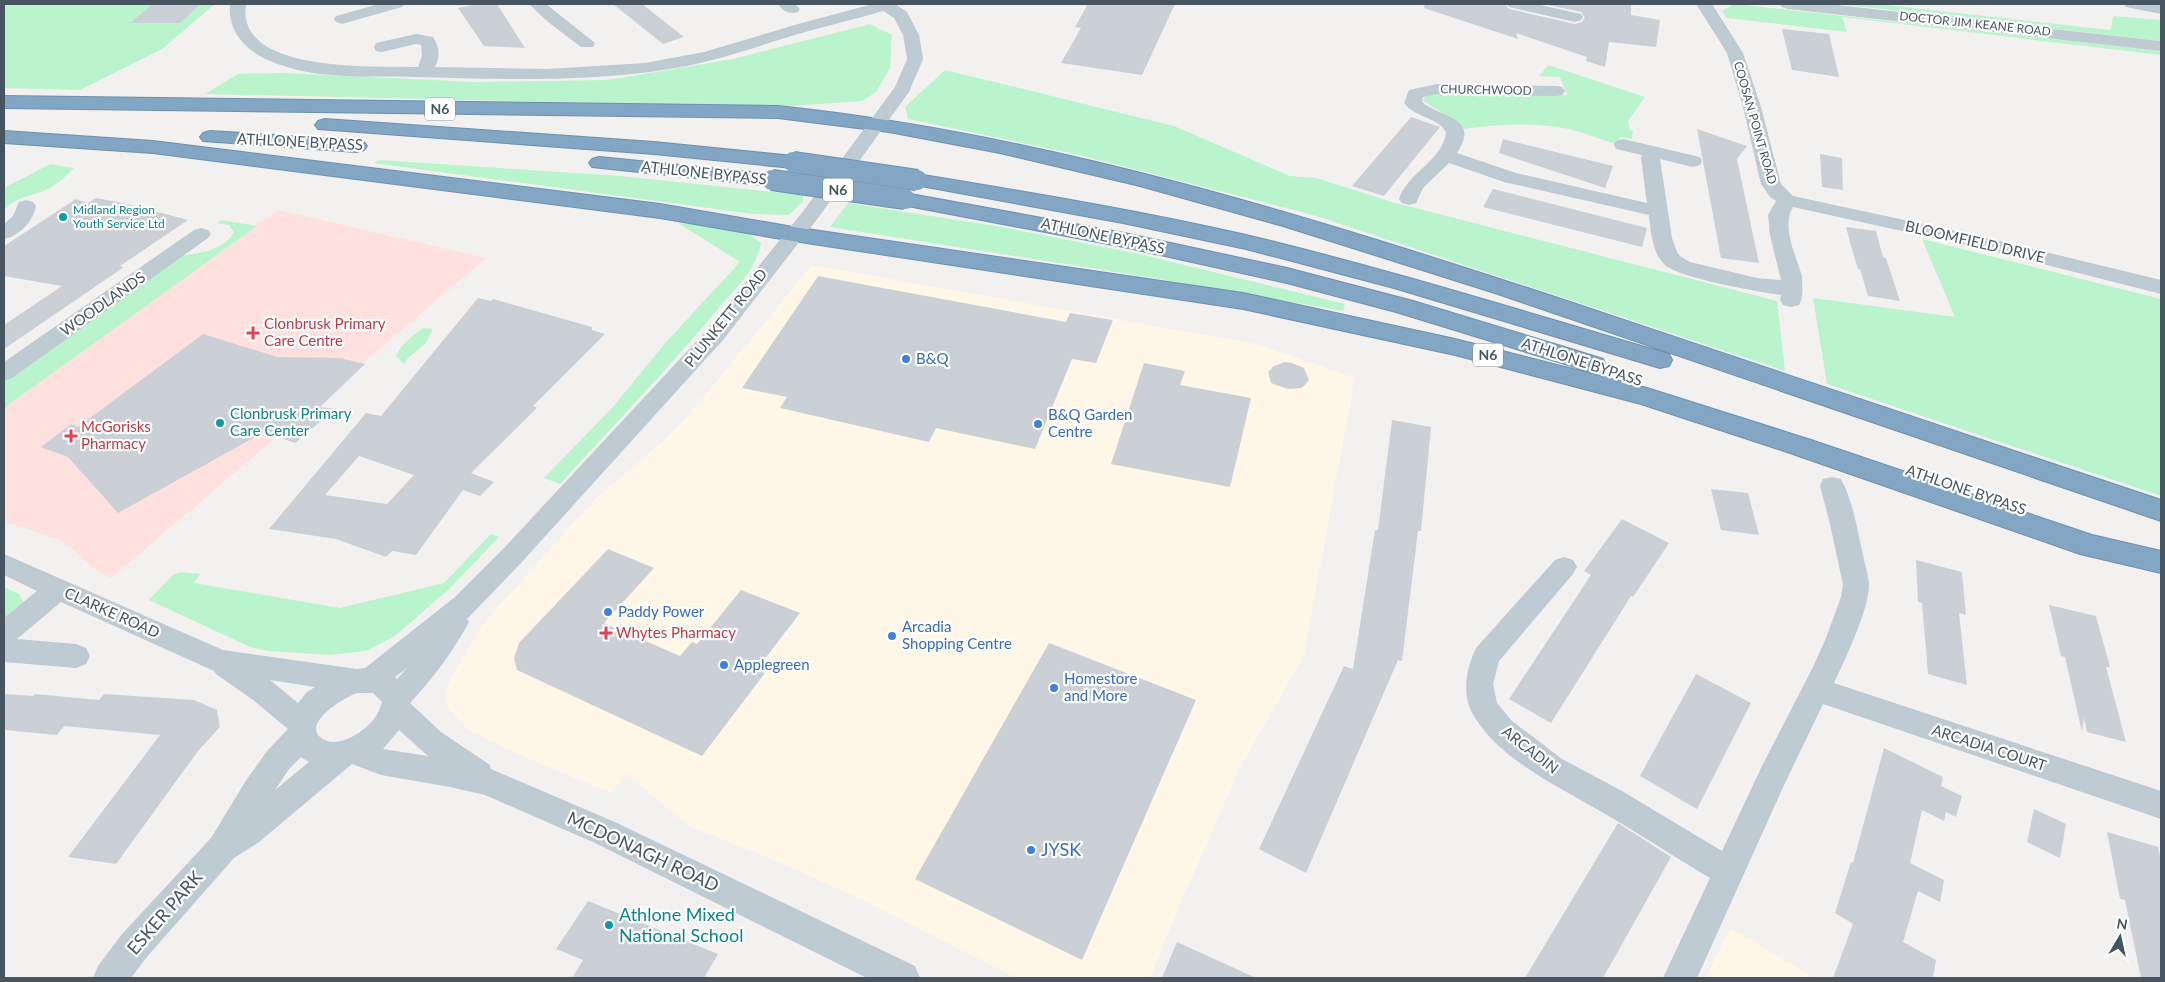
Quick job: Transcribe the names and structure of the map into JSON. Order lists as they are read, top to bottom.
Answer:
{
  "streets": {
    "highway": ["N6", "ATHLONE BYPASS"],
    "street": [
      "DOCTOR JIM KEANE ROAD",
      "CHURCHWOOD",
      "COOSAN POINT ROAD",
      "BLOOMFIELD DRIVE",
      "WOODLANDS",
      "PLUNKETT ROAD",
      "CLARKE ROAD",
      "ARCADIA COURT",
      "ARCADIN",
      "MCDONAGH ROAD",
      "ESKER PARK"
    ]
  },
  "crossings": [
    ["N6", "PLUNKETT ROAD"],
    ["COOSAN POINT ROAD", "BLOOMFIELD DRIVE"],
    ["PLUNKETT ROAD", "CLARKE ROAD"],
    ["PLUNKETT ROAD", "MCDONAGH ROAD"],
    ["CLARKE ROAD", "MCDONAGH ROAD"]
  ],
  "places": {
    "other": [
      "Midland Region Youth Service Ltd",
      "B&Q",
      "Clonbrusk Primary Care Center",
      "B&Q Garden Centre",
      "Paddy Power",
      "Arcadia Shopping Centre",
      "Applegreen",
      "Homestore and More",
      "JYSK",
      "Athlone Mixed National School"
    ],
    "health": ["Clonbrusk Primary Care Centre", "McGorisks Pharmacy", "Whytes Pharmacy"]
  },
  "north": "top"
}
